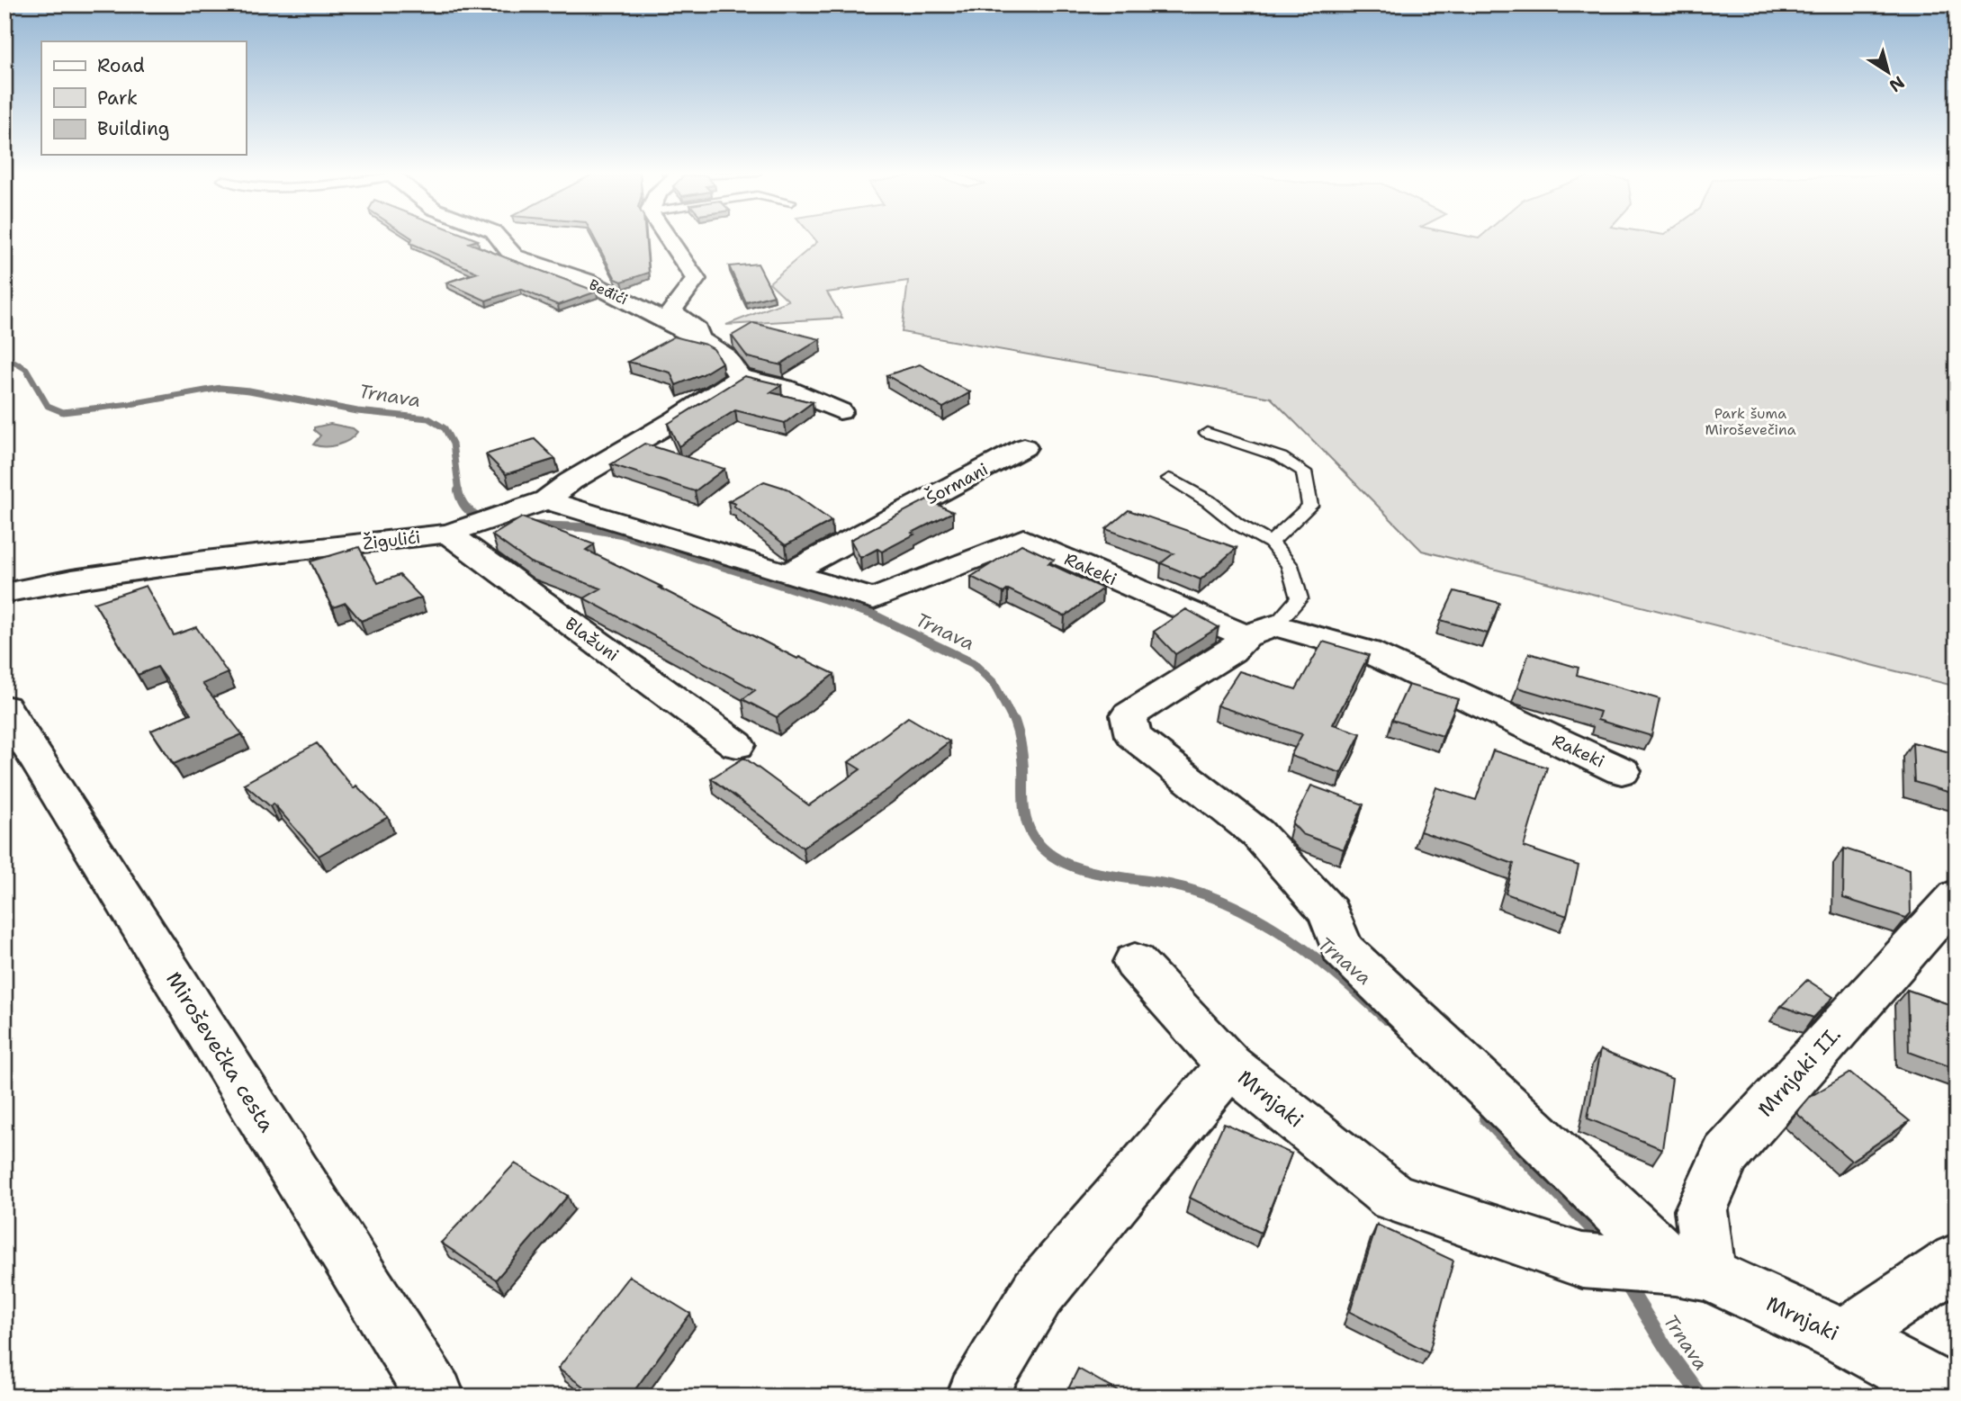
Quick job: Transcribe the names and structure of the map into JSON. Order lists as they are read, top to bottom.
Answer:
{
  "streets": {
    "street": [
      "Beđići",
      "Šormani",
      "Žigulići",
      "Rakeki",
      "Blažuni",
      "Miroševečka cesta",
      "Mrnjaki II.",
      "Mrnjaki"
    ]
  },
  "crossings": [
    ["Šormani", "Rakeki"],
    ["Žigulići", "Rakeki"],
    ["Žigulići", "Blažuni"],
    ["Mrnjaki II.", "Mrnjaki"]
  ],
  "water": ["Trnava"],
  "parks": ["Park šuma Miroševečina"],
  "legend": ["Road", "Park", "Building"],
  "north": "bottom right"
}
